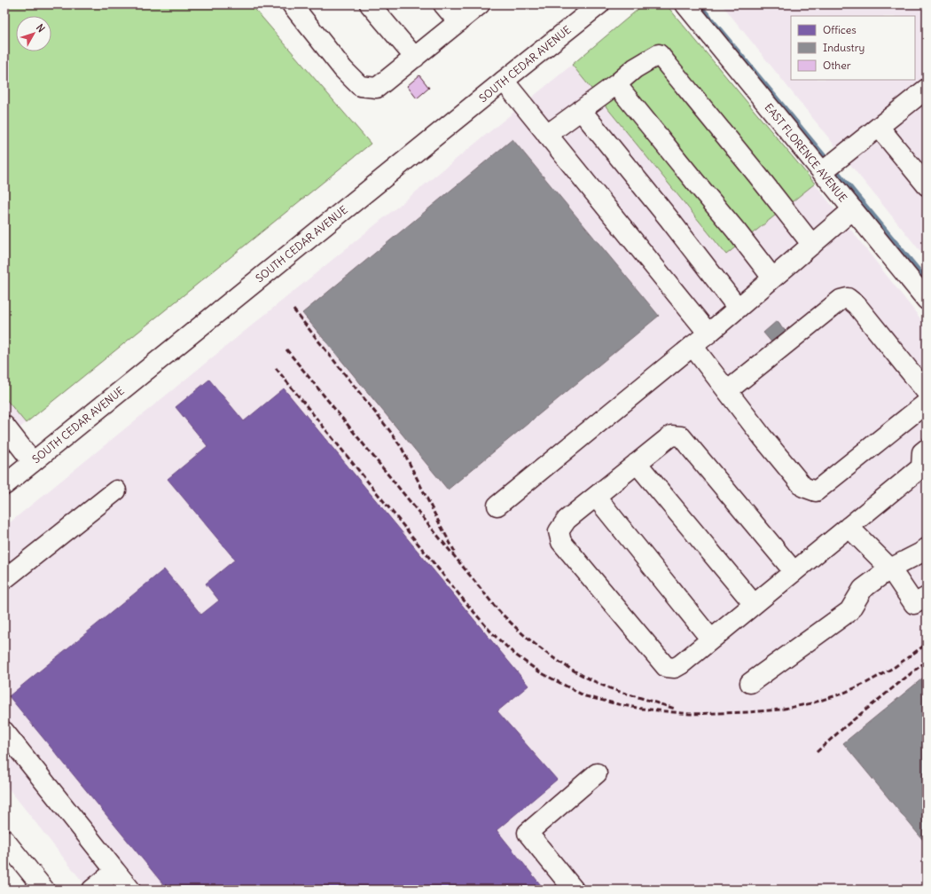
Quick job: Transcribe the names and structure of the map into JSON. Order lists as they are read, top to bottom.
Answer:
{
  "streets": {
    "main road": ["SOUTH CEDAR AVENUE", "EAST FLORENCE AVENUE"]
  },
  "legend": ["Offices", "Industry", "Other"],
  "north": "top right"
}
